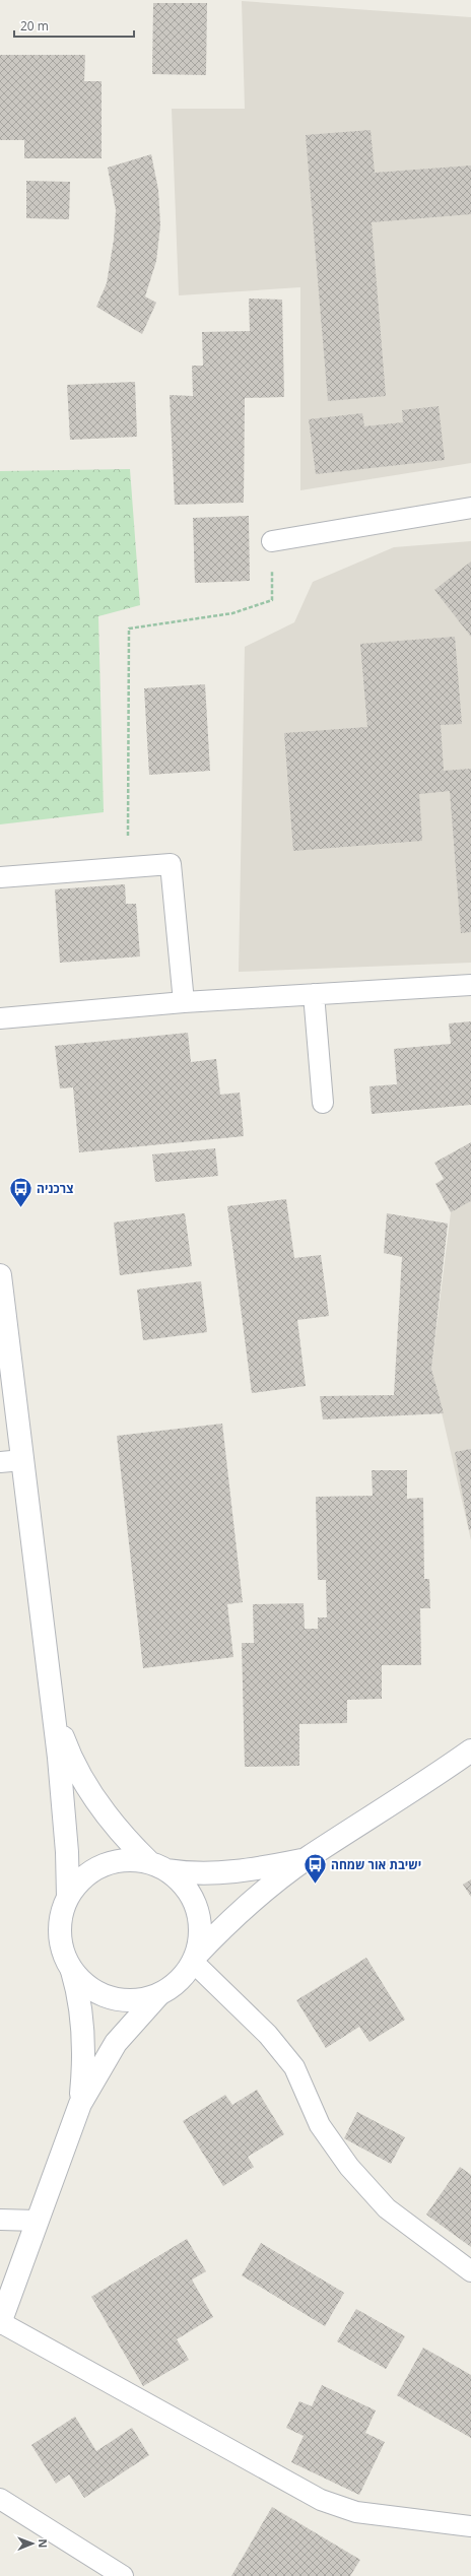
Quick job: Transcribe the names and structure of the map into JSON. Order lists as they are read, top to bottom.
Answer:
{
  "places": {
    "bus stop": ["צרכניה", "ישיבת אור שמחה"]
  },
  "scale_bar": "20 m",
  "north": "right"
}
